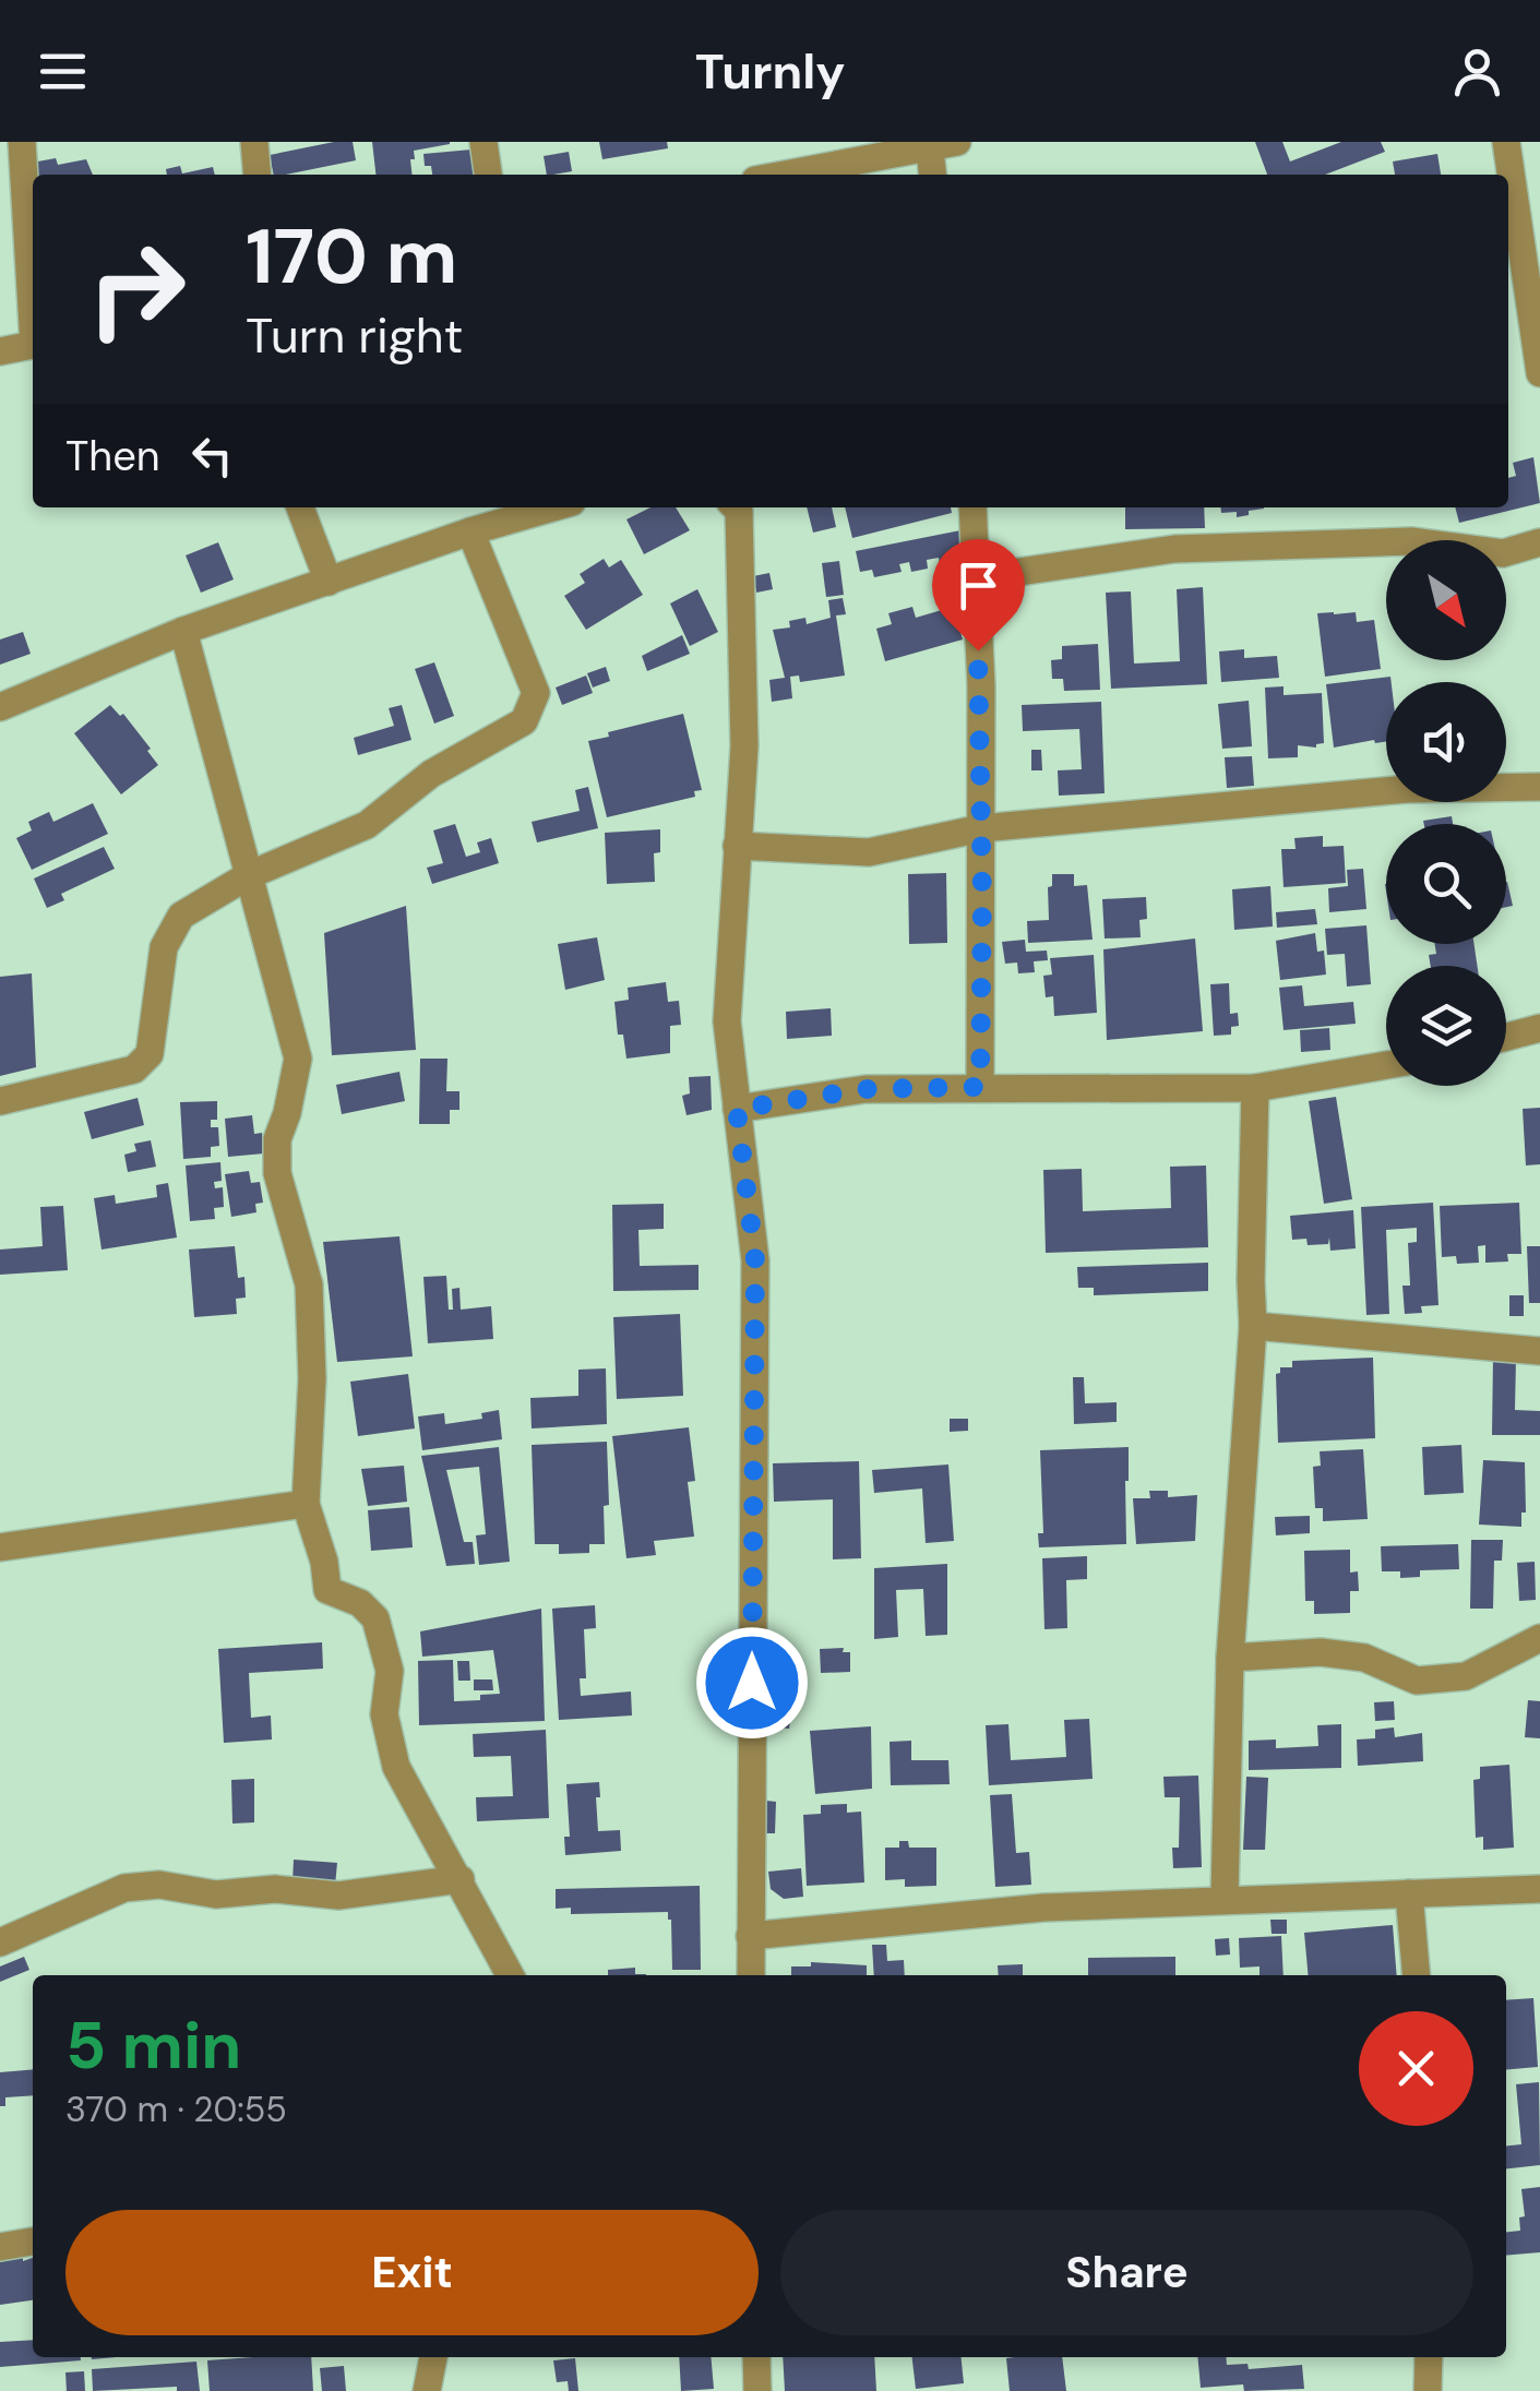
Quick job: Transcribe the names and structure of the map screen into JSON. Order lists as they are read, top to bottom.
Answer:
{
  "north": "bottom right",
  "page": {
    "header": "Turnly",
    "turn": ["170 m", "Turn right"],
    "then": "Then",
    "heading": ["5 min", "370 m · 20:55"],
    "buttons": ["Exit", "Share"]
  }
}
